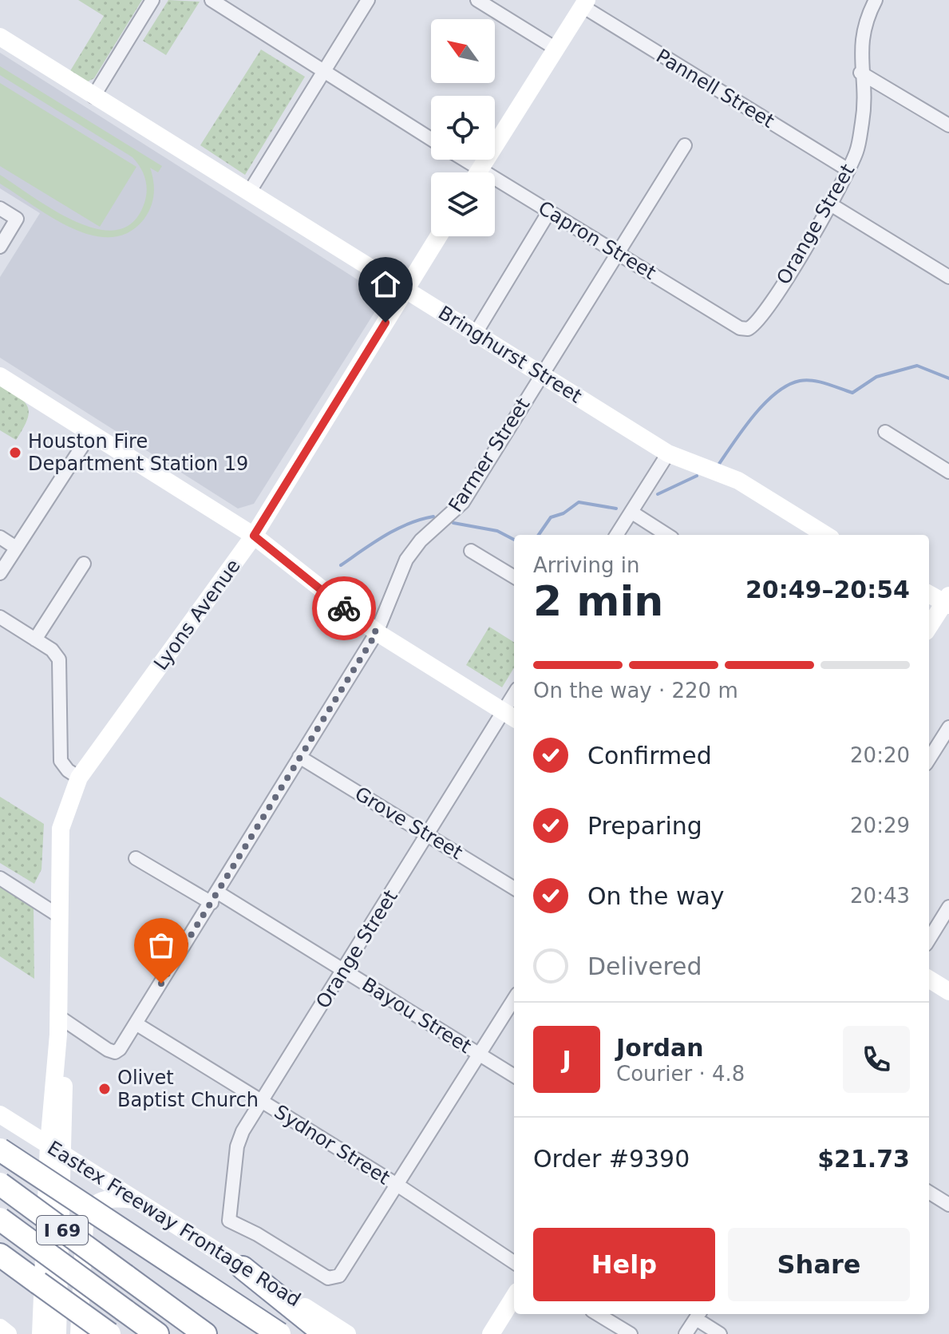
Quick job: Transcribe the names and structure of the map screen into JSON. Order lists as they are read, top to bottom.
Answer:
{
  "streets": {
    "highway": ["I 69"],
    "street": [
      "Pannell Street",
      "Orange Street",
      "Capron Street",
      "Bringhurst Street",
      "Farmer Street",
      "Lyons Avenue",
      "Grove Street",
      "Bayou Street",
      "Sydnor Street",
      "Eastex Freeway Frontage Road"
    ]
  },
  "crossings": [
    ["Pannell Street", "Orange Street"],
    ["Orange Street", "Capron Street"],
    ["Orange Street", "Grove Street"],
    ["Orange Street", "Bayou Street"],
    ["Orange Street", "Sydnor Street"],
    ["Capron Street", "Farmer Street"],
    ["Bringhurst Street", "Farmer Street"],
    ["Bringhurst Street", "Lyons Avenue"],
    ["Farmer Street", "Grove Street"],
    ["Farmer Street", "Bayou Street"],
    ["Farmer Street", "Sydnor Street"],
    ["Lyons Avenue", "Eastex Freeway Frontage Road"]
  ],
  "places": ["Houston Fire Department Station 19", "Olivet Baptist Church"],
  "north": "top left",
  "page": {
    "heading": ["2 min", "Arriving in", "20:49–20:54"],
    "panel": [
      "Jordan",
      "Courier · 4.8",
      "Order #9390",
      "$21.73"
    ],
    "bar": "On the way · 220 m",
    "list": [
      ["Confirmed", "20:20"],
      ["Preparing", "20:29"],
      ["On the way", "20:43"],
      "Delivered"
    ],
    "round": "J",
    "buttons": ["Help", "Share"]
  }
}
